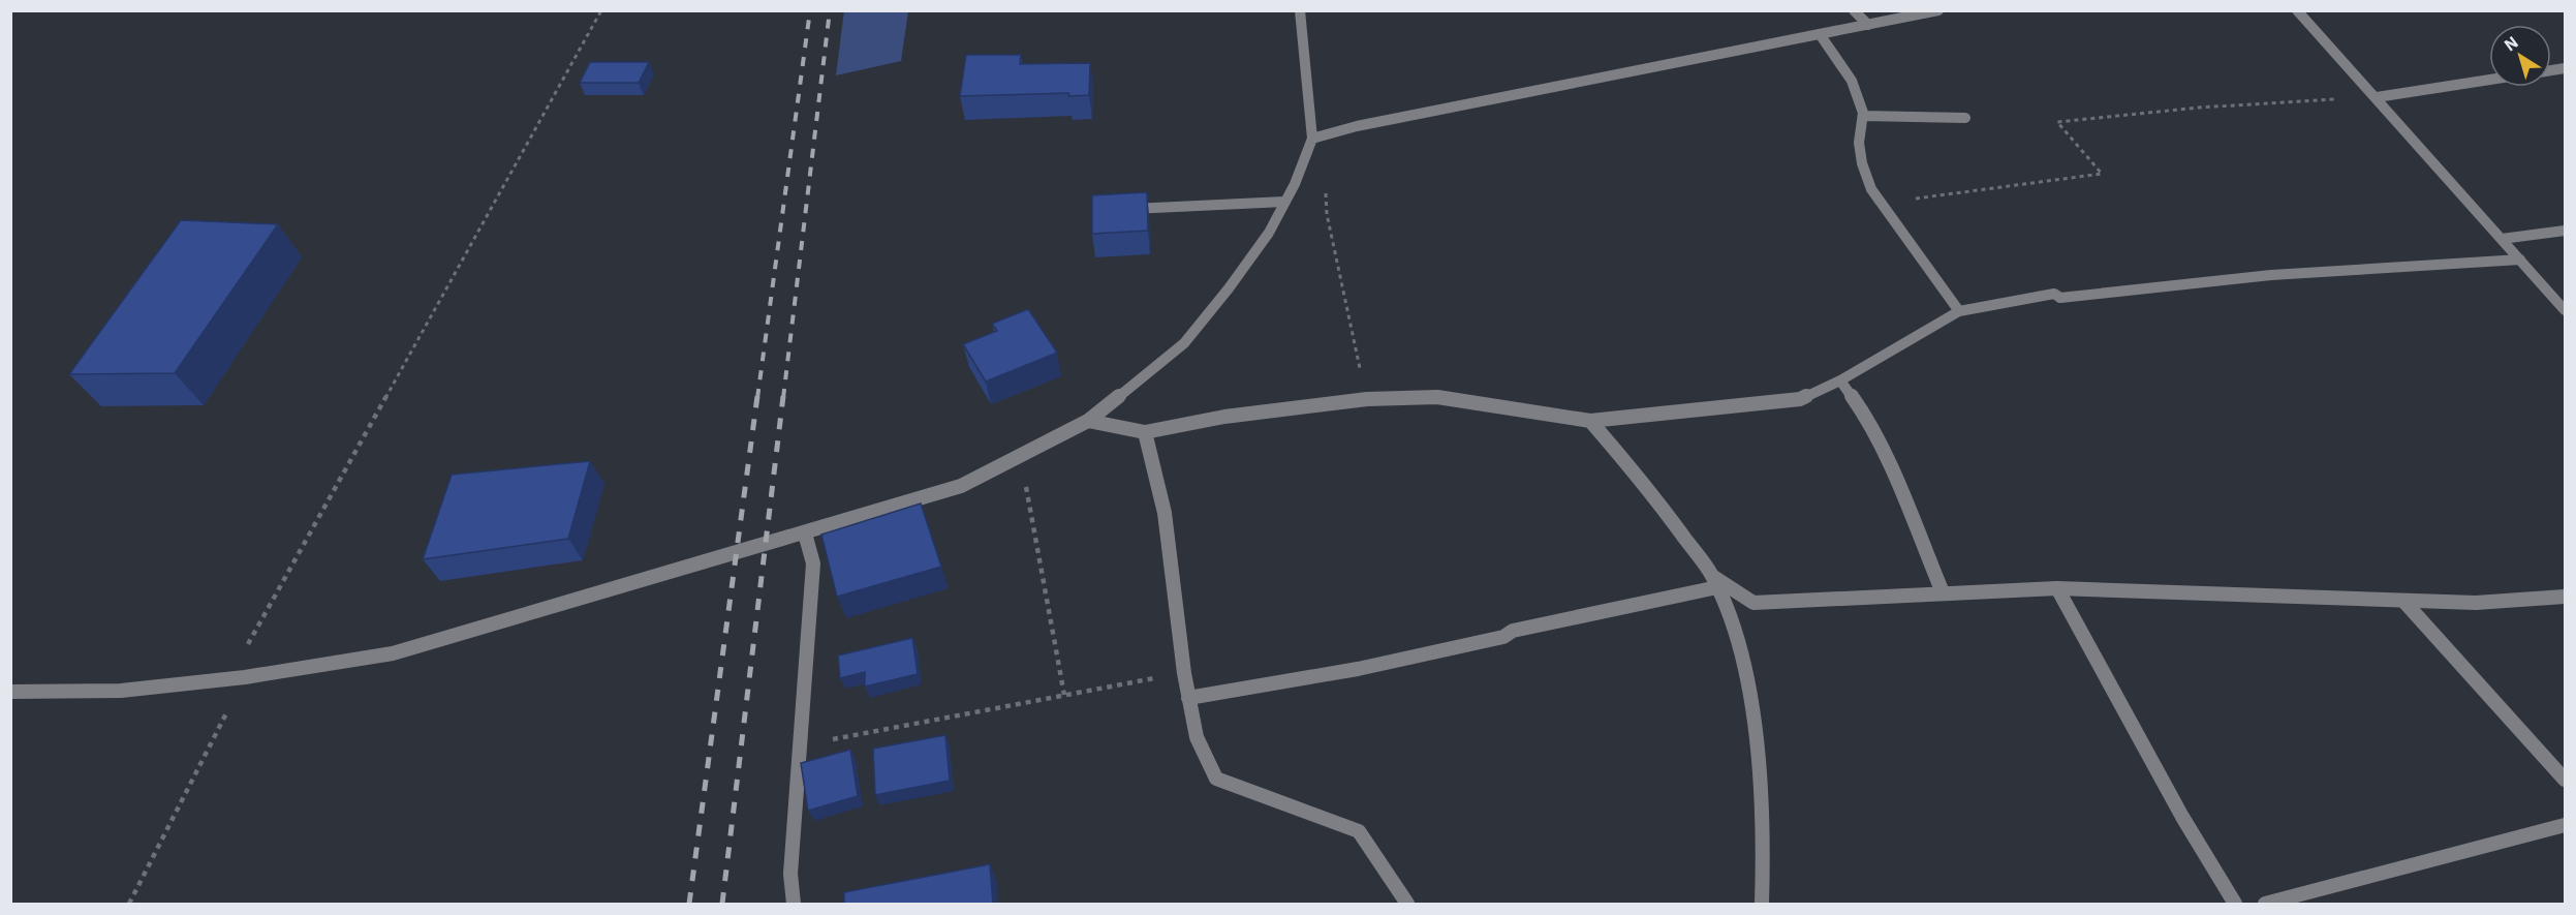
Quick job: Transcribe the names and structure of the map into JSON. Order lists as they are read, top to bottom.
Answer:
{
  "north": "top left"
}
